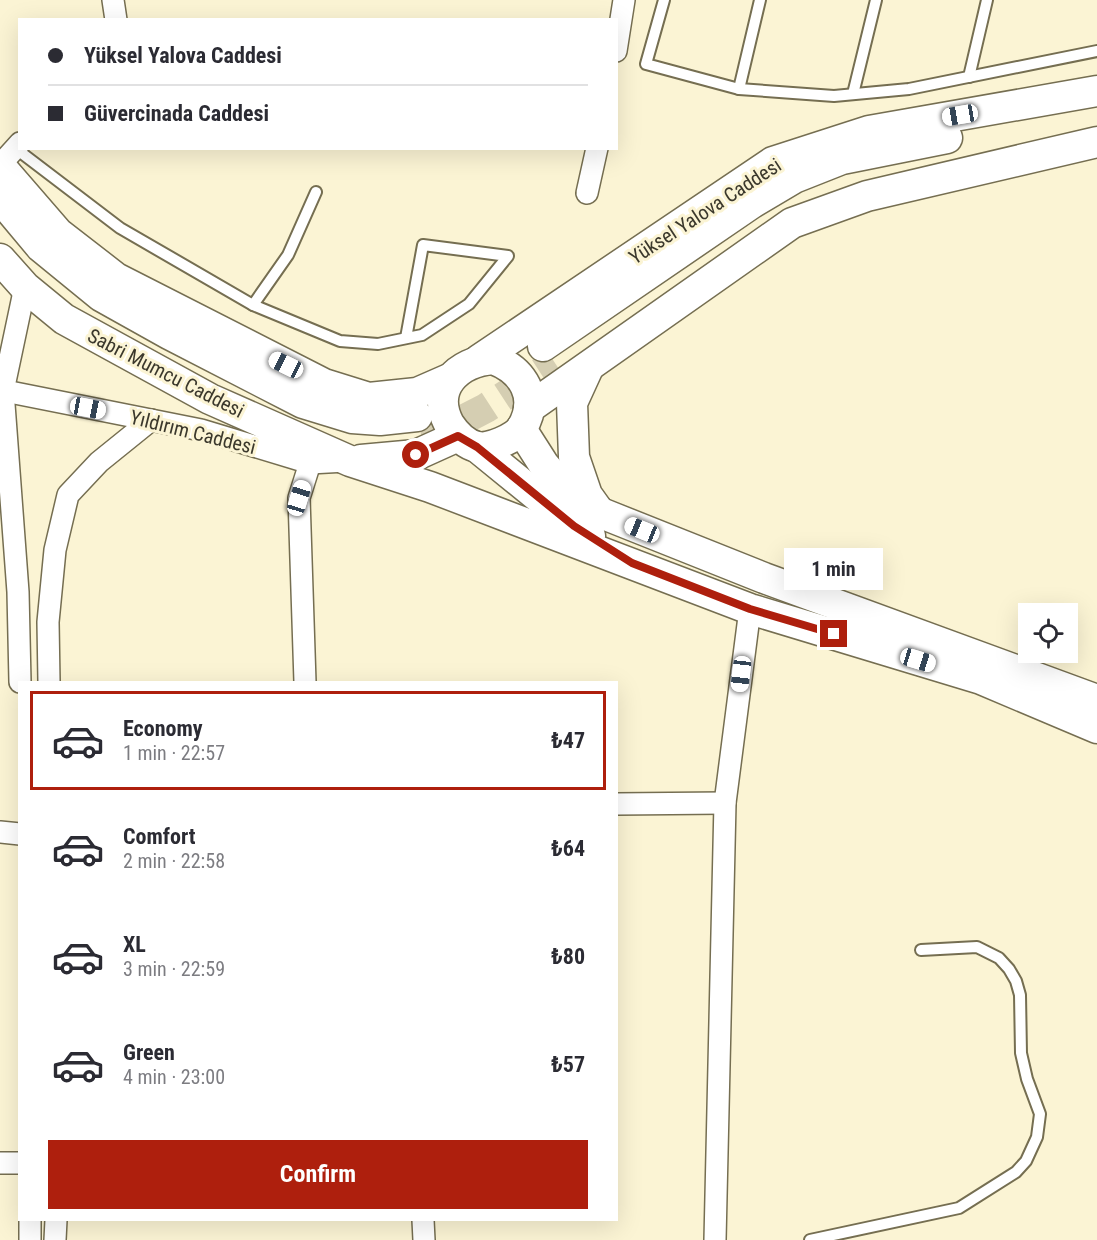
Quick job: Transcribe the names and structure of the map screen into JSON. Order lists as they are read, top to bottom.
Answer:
{
  "streets": {
    "main road": ["Yüksel Yalova Caddesi", "Sabri Mumcu Caddesi"],
    "street": ["Yıldırım Caddesi"]
  },
  "crossings": [
    ["Sabri Mumcu Caddesi", "Yıldırım Caddesi"]
  ],
  "page": {
    "banner": ["Yüksel Yalova Caddesi", "Güvercinada Caddesi"],
    "bubble": "1 min",
    "list": [
      {
        "name": "Economy",
        "note": "1 min · 22:57",
        "value": "₺47"
      },
      {
        "name": "Comfort",
        "note": "2 min · 22:58",
        "value": "₺64"
      },
      {
        "name": "XL",
        "note": "3 min · 22:59",
        "value": "₺80"
      },
      {
        "name": "Green",
        "note": "4 min · 23:00",
        "value": "₺57"
      }
    ],
    "buttons": "Confirm"
  }
}
